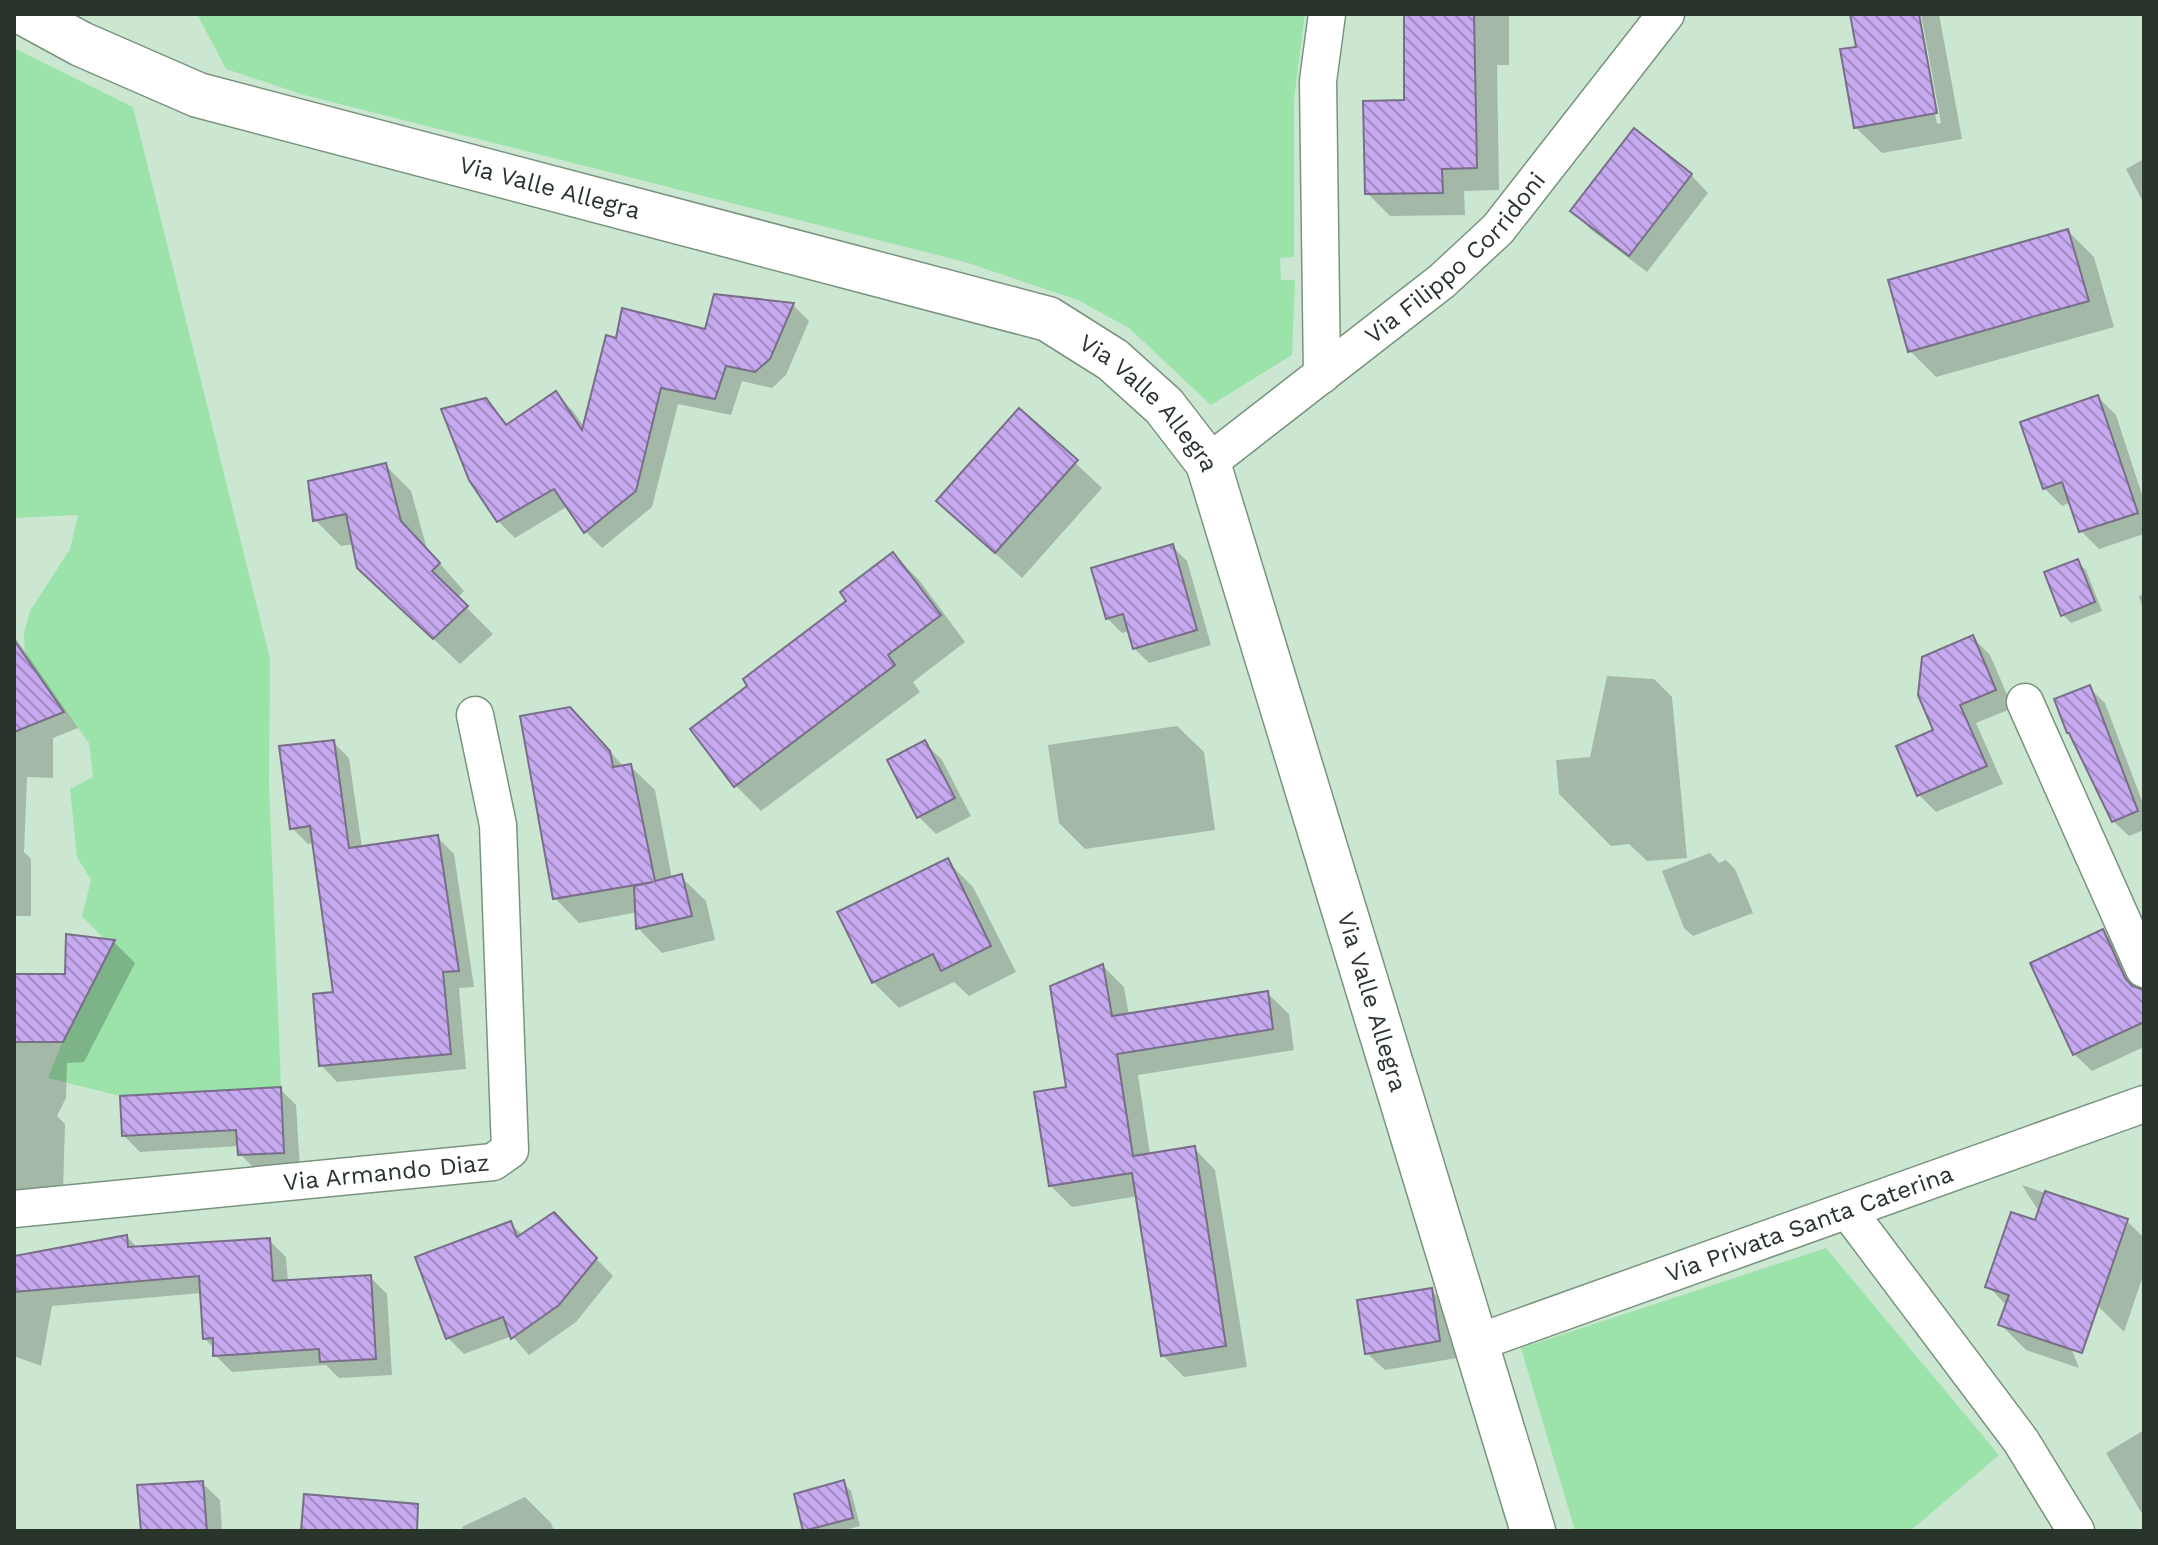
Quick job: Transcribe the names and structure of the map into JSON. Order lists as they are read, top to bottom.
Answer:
{
  "streets": {
    "main road": ["Via Valle Allegra"],
    "street": ["Via Filippo Corridoni", "Via Armando Diaz", "Via Privata Santa Caterina"]
  },
  "crossings": [
    ["Via Valle Allegra", "Via Filippo Corridoni"],
    ["Via Valle Allegra", "Via Privata Santa Caterina"]
  ]
}
